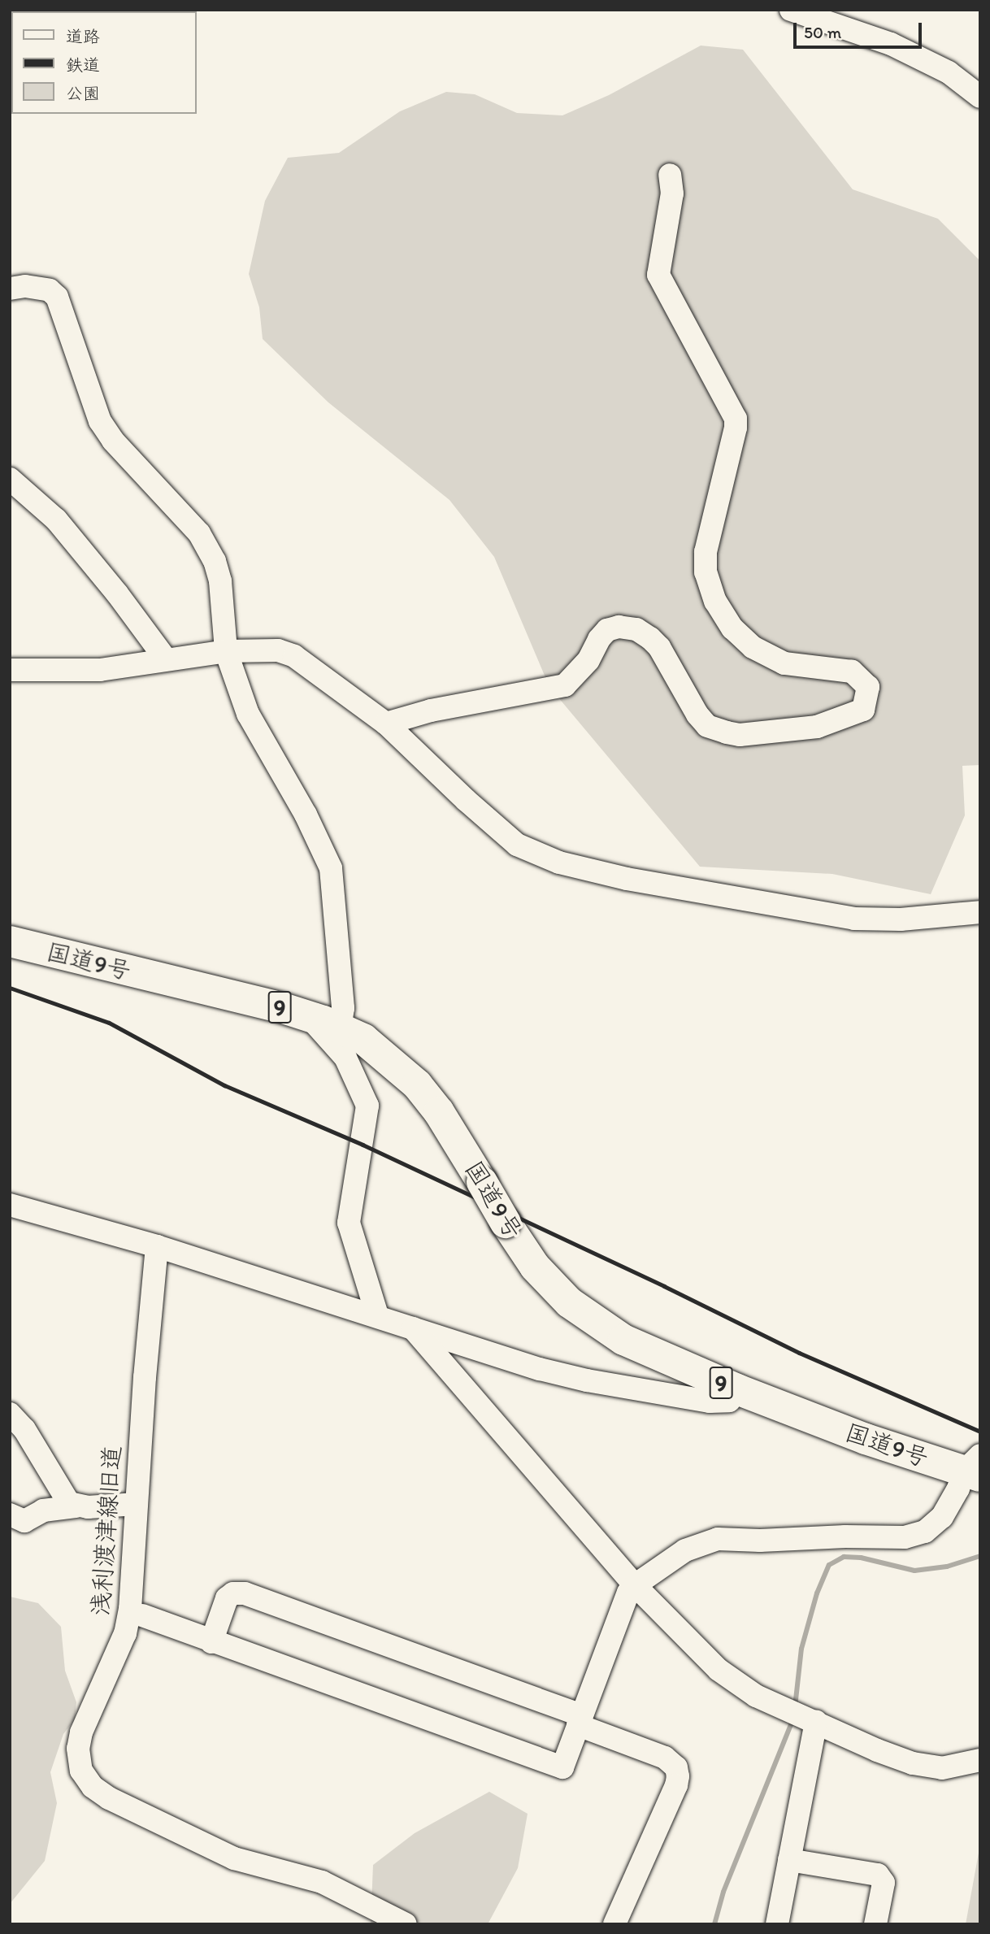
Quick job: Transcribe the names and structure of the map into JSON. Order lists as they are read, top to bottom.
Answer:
{
  "streets": {
    "highway": ["国道9号", "9"],
    "street": ["浅利渡津線旧道"]
  },
  "legend": ["道路", "鉄道", "公園"],
  "scale_bar": "50 m"
}
